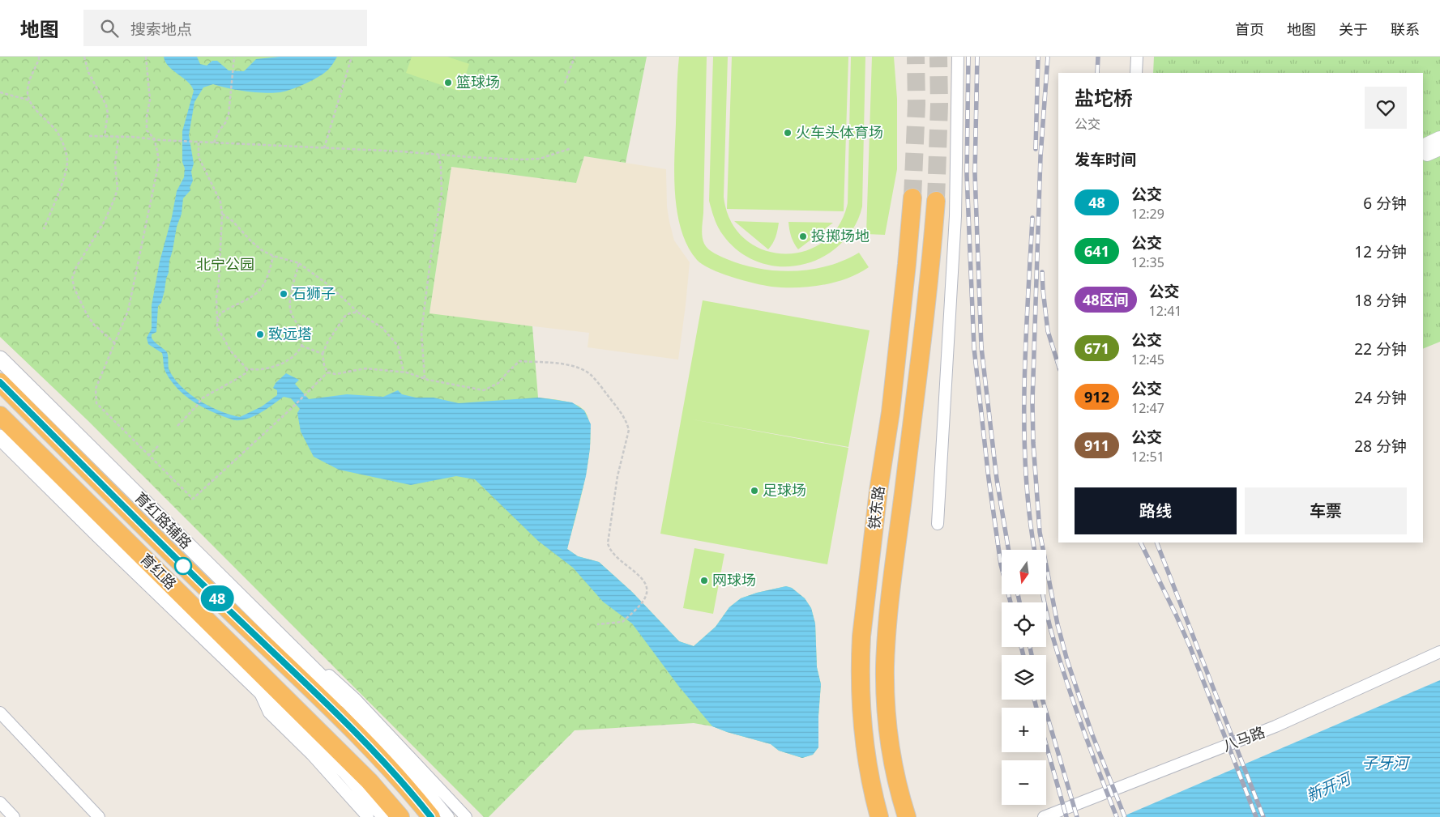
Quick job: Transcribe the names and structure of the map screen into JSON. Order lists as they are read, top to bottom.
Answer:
{
  "streets": {
    "highway": ["铁东路", "育红路"],
    "main road": ["育红路辅路"],
    "street": ["八马路"]
  },
  "crossings": [
    ["育红路辅路", "育红路"]
  ],
  "water": ["子牙河", "新开河"],
  "parks": ["北宁公园"],
  "places": [
    "篮球场",
    "火车头体育场",
    "投掷场地",
    "石狮子",
    "致远塔",
    "足球场",
    "网球场"
  ],
  "lines": ["bus line 48"],
  "north": "bottom",
  "page": {
    "header": "地图",
    "search": "搜索地点",
    "nav": [
      "首页",
      "地图",
      "关于",
      "联系"
    ],
    "on_map": "48",
    "heading": [
      ["盐坨桥", "公交"],
      "发车时间"
    ],
    "list": [
      {
        "mark": "48",
        "name": "公交",
        "note": "12:29",
        "value": "6 分钟"
      },
      {
        "mark": "641",
        "name": "公交",
        "note": "12:35",
        "value": "12 分钟"
      },
      {
        "mark": "48区间",
        "name": "公交",
        "note": "12:41",
        "value": "18 分钟"
      },
      {
        "mark": "671",
        "name": "公交",
        "note": "12:45",
        "value": "22 分钟"
      },
      {
        "mark": "912",
        "name": "公交",
        "note": "12:47",
        "value": "24 分钟"
      },
      {
        "mark": "911",
        "name": "公交",
        "note": "12:51",
        "value": "28 分钟"
      }
    ],
    "buttons": ["路线", "车票"],
    "map_buttons": ["+", "−"]
  }
}
